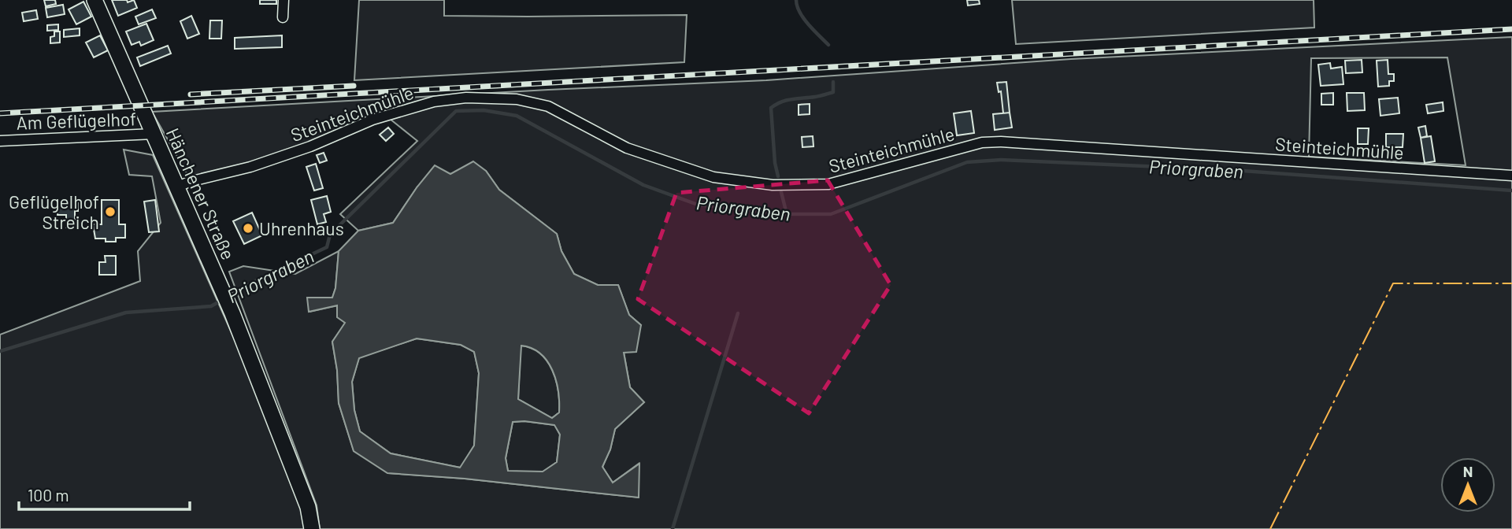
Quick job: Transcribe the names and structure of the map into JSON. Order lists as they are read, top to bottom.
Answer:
{
  "streets": {
    "main road": ["Hänchener Straße"],
    "street": ["Steinteichmühle", "Am Geflügelhof"]
  },
  "crossings": [
    ["Steinteichmühle", "Hänchener Straße"],
    ["Am Geflügelhof", "Hänchener Straße"]
  ],
  "water": ["Priorgraben"],
  "places": ["Geflügelhof Streich", "Uhrenhaus"],
  "scale_bar": "100 m",
  "north": "top"
}
